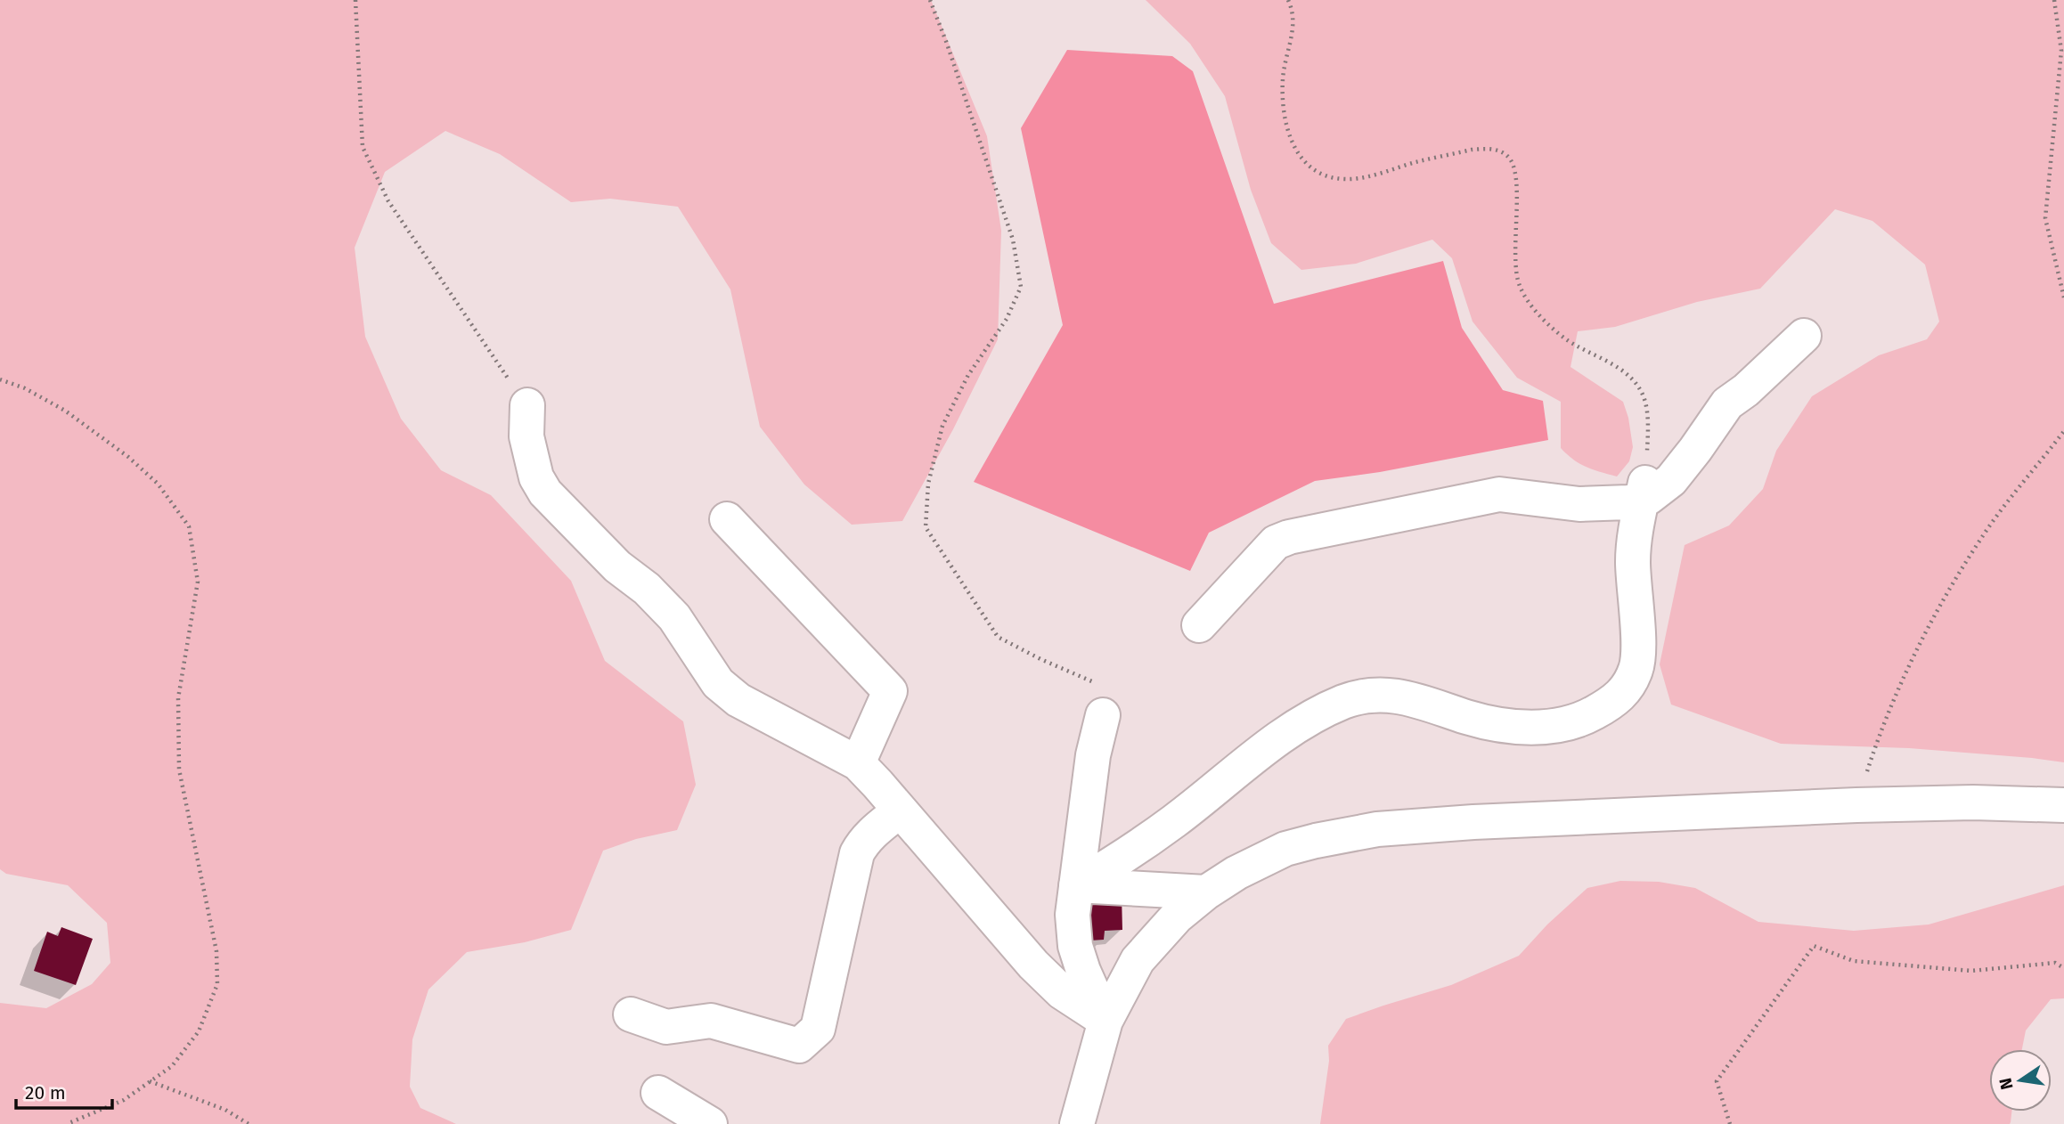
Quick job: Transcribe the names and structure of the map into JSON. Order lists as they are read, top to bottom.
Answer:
{
  "scale_bar": "20 m",
  "north": "left"
}
